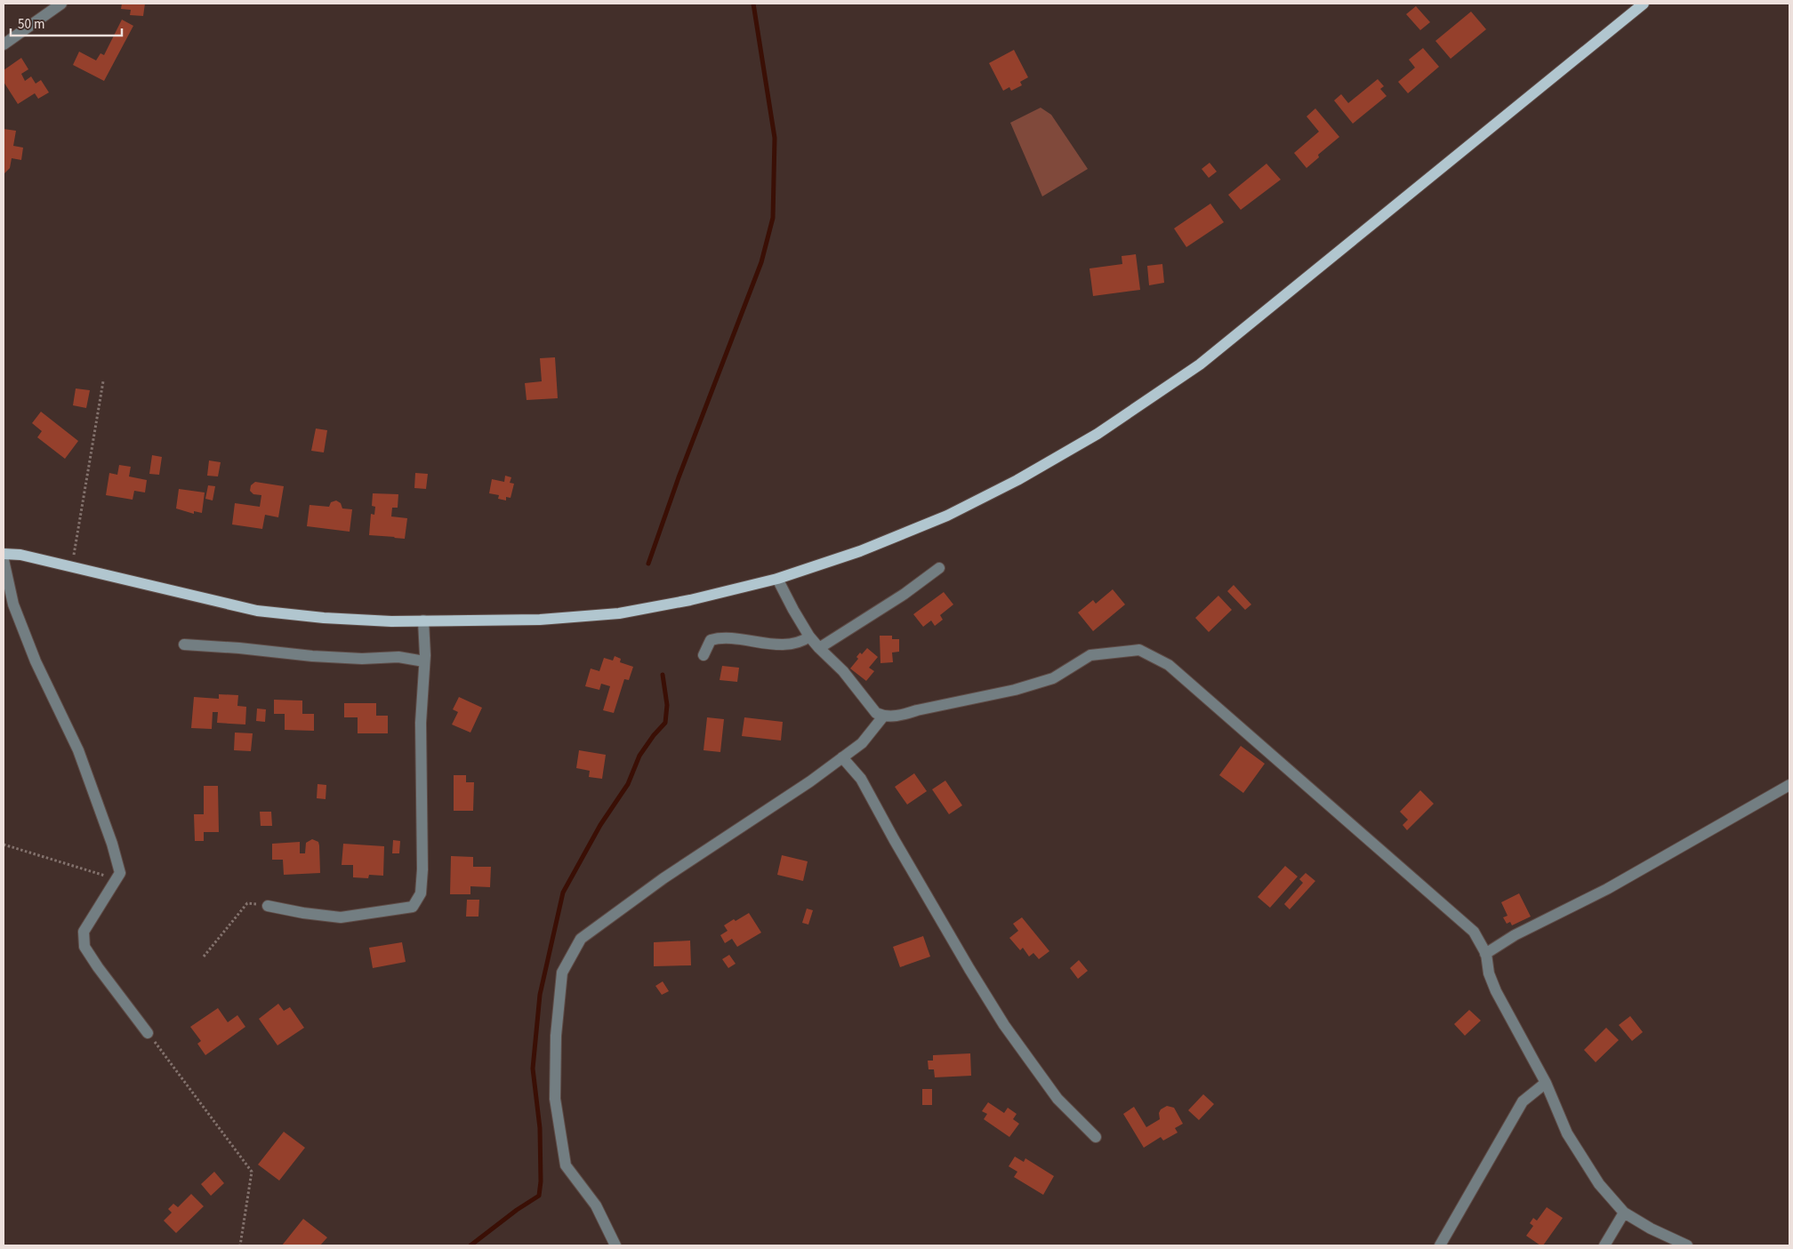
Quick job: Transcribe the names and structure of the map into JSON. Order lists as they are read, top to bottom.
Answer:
{
  "scale_bar": "50 m"
}
